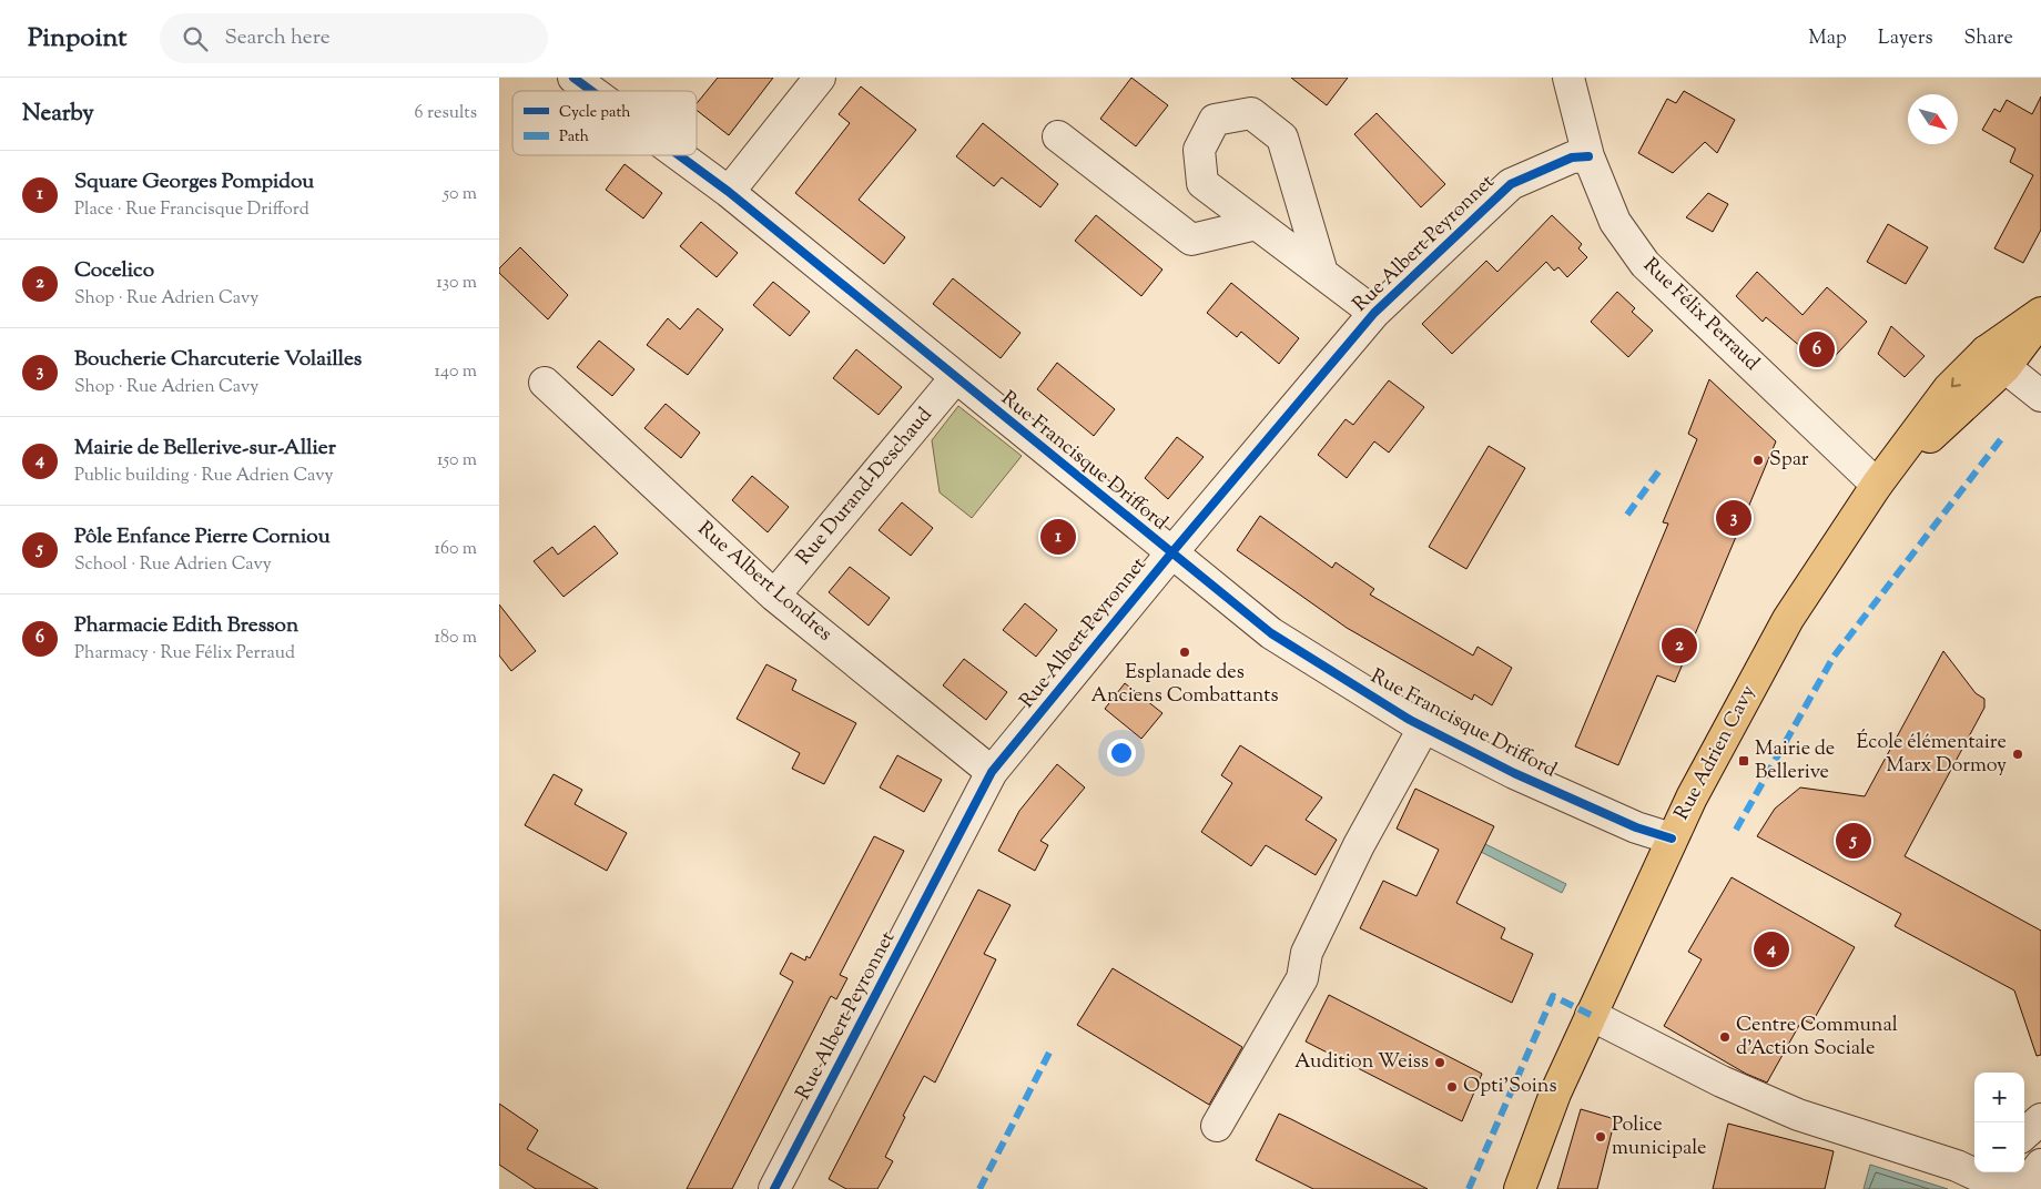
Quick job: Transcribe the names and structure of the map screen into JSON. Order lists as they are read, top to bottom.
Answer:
{
  "streets": {
    "main road": ["Rue Adrien Cavy"],
    "street": [
      "Rue Albert Peyronnet",
      "Rue Félix Perraud",
      "Rue Francisque Drifford",
      "Rue Durand-Deschaud",
      "Rue Albert Londres"
    ]
  },
  "crossings": [
    ["Rue Albert Peyronnet", "Rue Félix Perraud"],
    ["Rue Albert Peyronnet", "Rue Francisque Drifford"],
    ["Rue Albert Peyronnet", "Rue Albert Londres"],
    ["Rue Félix Perraud", "Rue Adrien Cavy"],
    ["Rue Francisque Drifford", "Rue Durand-Deschaud"],
    ["Rue Francisque Drifford", "Rue Adrien Cavy"],
    ["Rue Durand-Deschaud", "Rue Albert Londres"]
  ],
  "places": {
    "other": [
      "Spar",
      "Esplanade des Anciens Combattants",
      "École élémentaire Marx Dormoy",
      "Centre Communal d'Action Sociale",
      "Audition Weiss",
      "Opti'Soins",
      "Police municipale"
    ],
    "transit": ["Mairie de Bellerive"]
  },
  "legend": ["Cycle path", "Path"],
  "north": "bottom right",
  "page": {
    "header": "Pinpoint",
    "search": "Search here",
    "nav": ["Map", "Layers", "Share"],
    "heading": ["Nearby", "6 results"],
    "list": [
      {
        "mark": "1",
        "name": "Square Georges Pompidou",
        "note": "Place · Rue Francisque Drifford",
        "value": "50 m"
      },
      {
        "mark": "2",
        "name": "Cocelico",
        "note": "Shop · Rue Adrien Cavy",
        "value": "130 m"
      },
      {
        "mark": "3",
        "name": "Boucherie Charcuterie Volailles",
        "note": "Shop · Rue Adrien Cavy",
        "value": "140 m"
      },
      {
        "mark": "4",
        "name": "Mairie de Bellerive-sur-Allier",
        "note": "Public building · Rue Adrien Cavy",
        "value": "150 m"
      },
      {
        "mark": "5",
        "name": "Pôle Enfance Pierre Corniou",
        "note": "School · Rue Adrien Cavy",
        "value": "160 m"
      },
      {
        "mark": "6",
        "name": "Pharmacie Edith Bresson",
        "note": "Pharmacy · Rue Félix Perraud",
        "value": "180 m"
      }
    ],
    "pins": [
      "6",
      "3",
      "1",
      "2",
      "5",
      "4"
    ],
    "map_buttons": ["+", "−"]
  }
}
